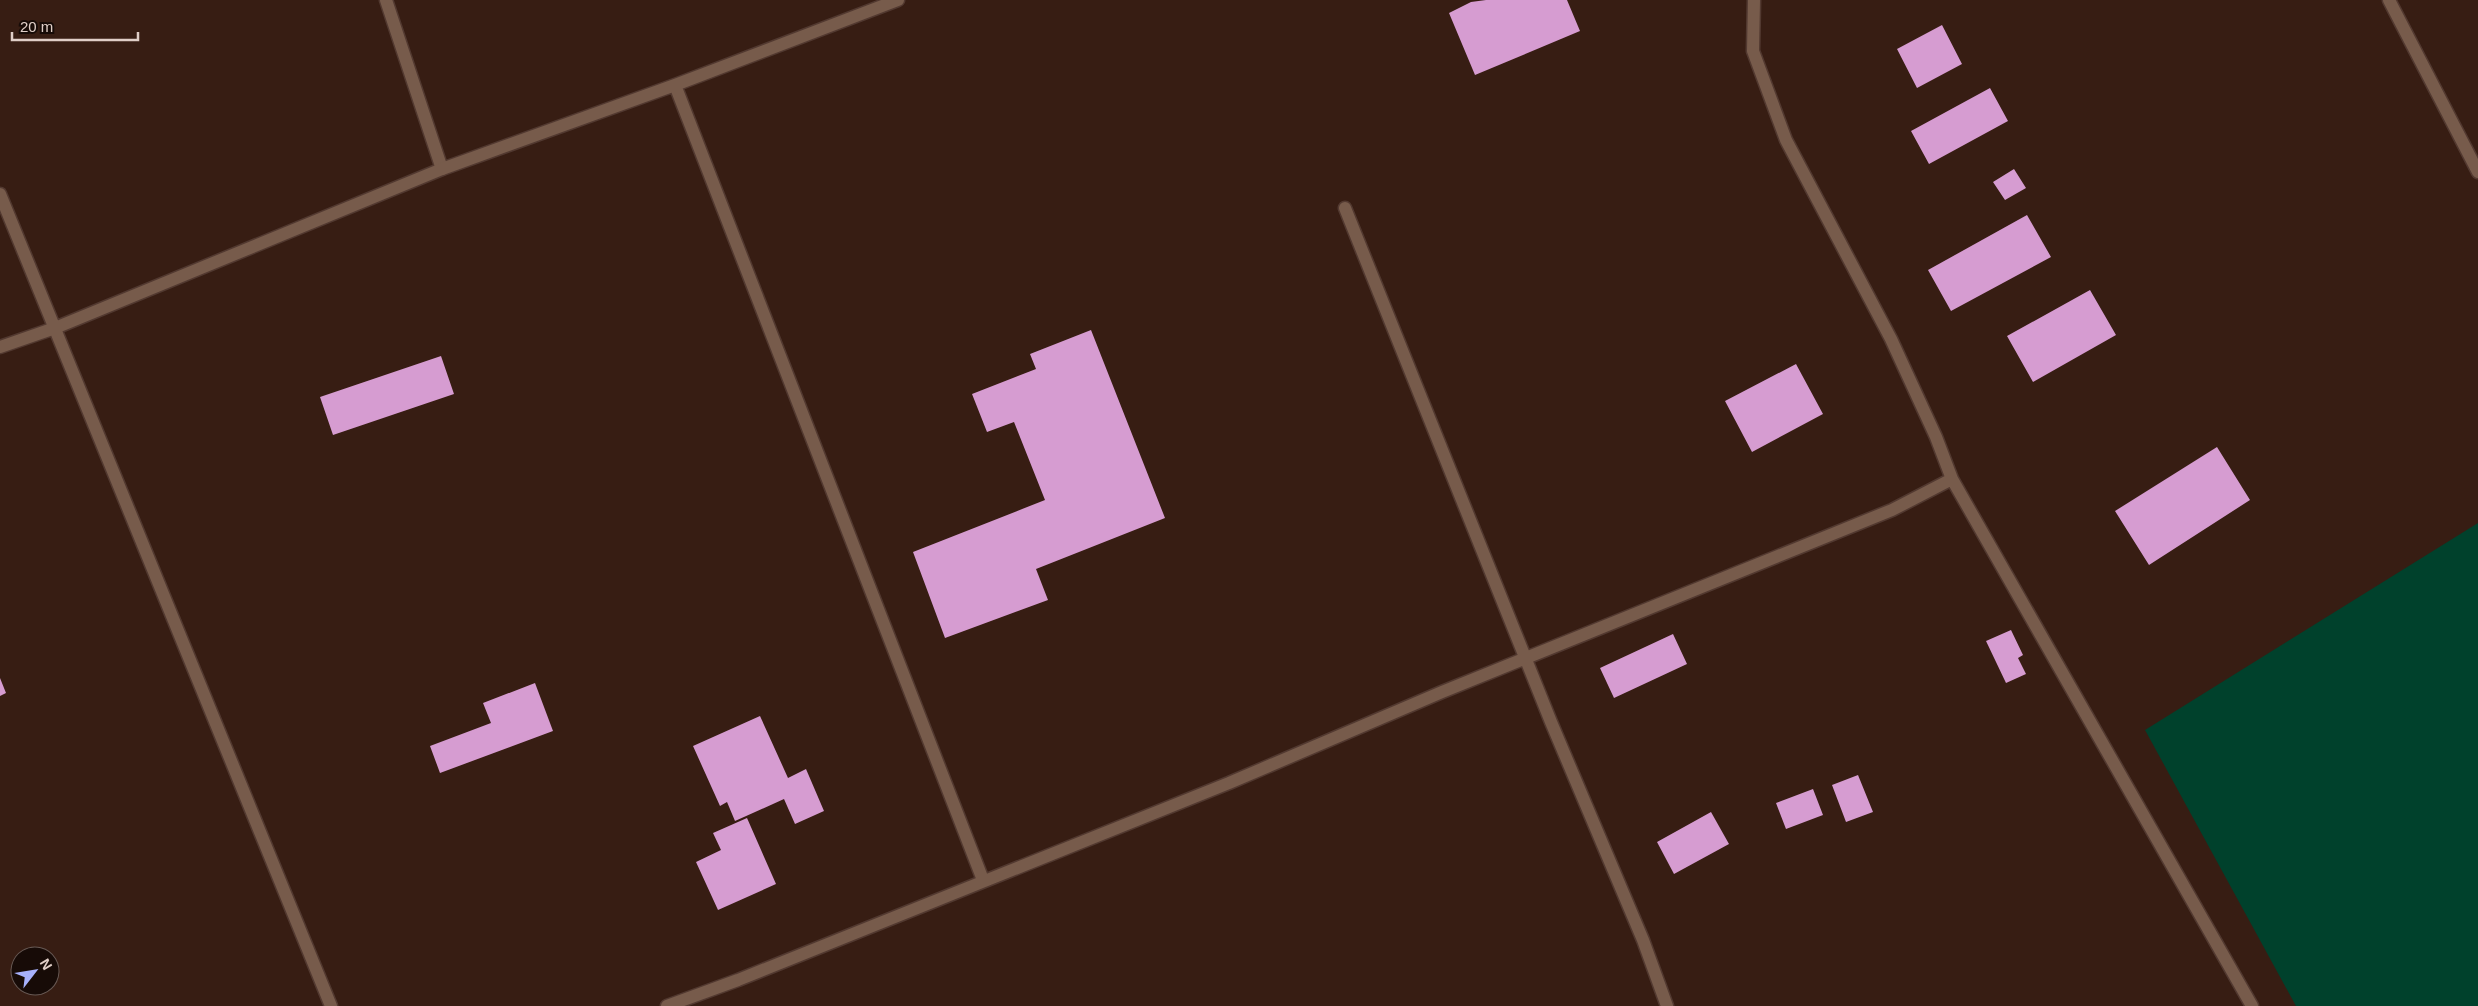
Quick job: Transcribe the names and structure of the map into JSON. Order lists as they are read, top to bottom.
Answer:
{
  "scale_bar": "20 m",
  "north": "top right"
}
